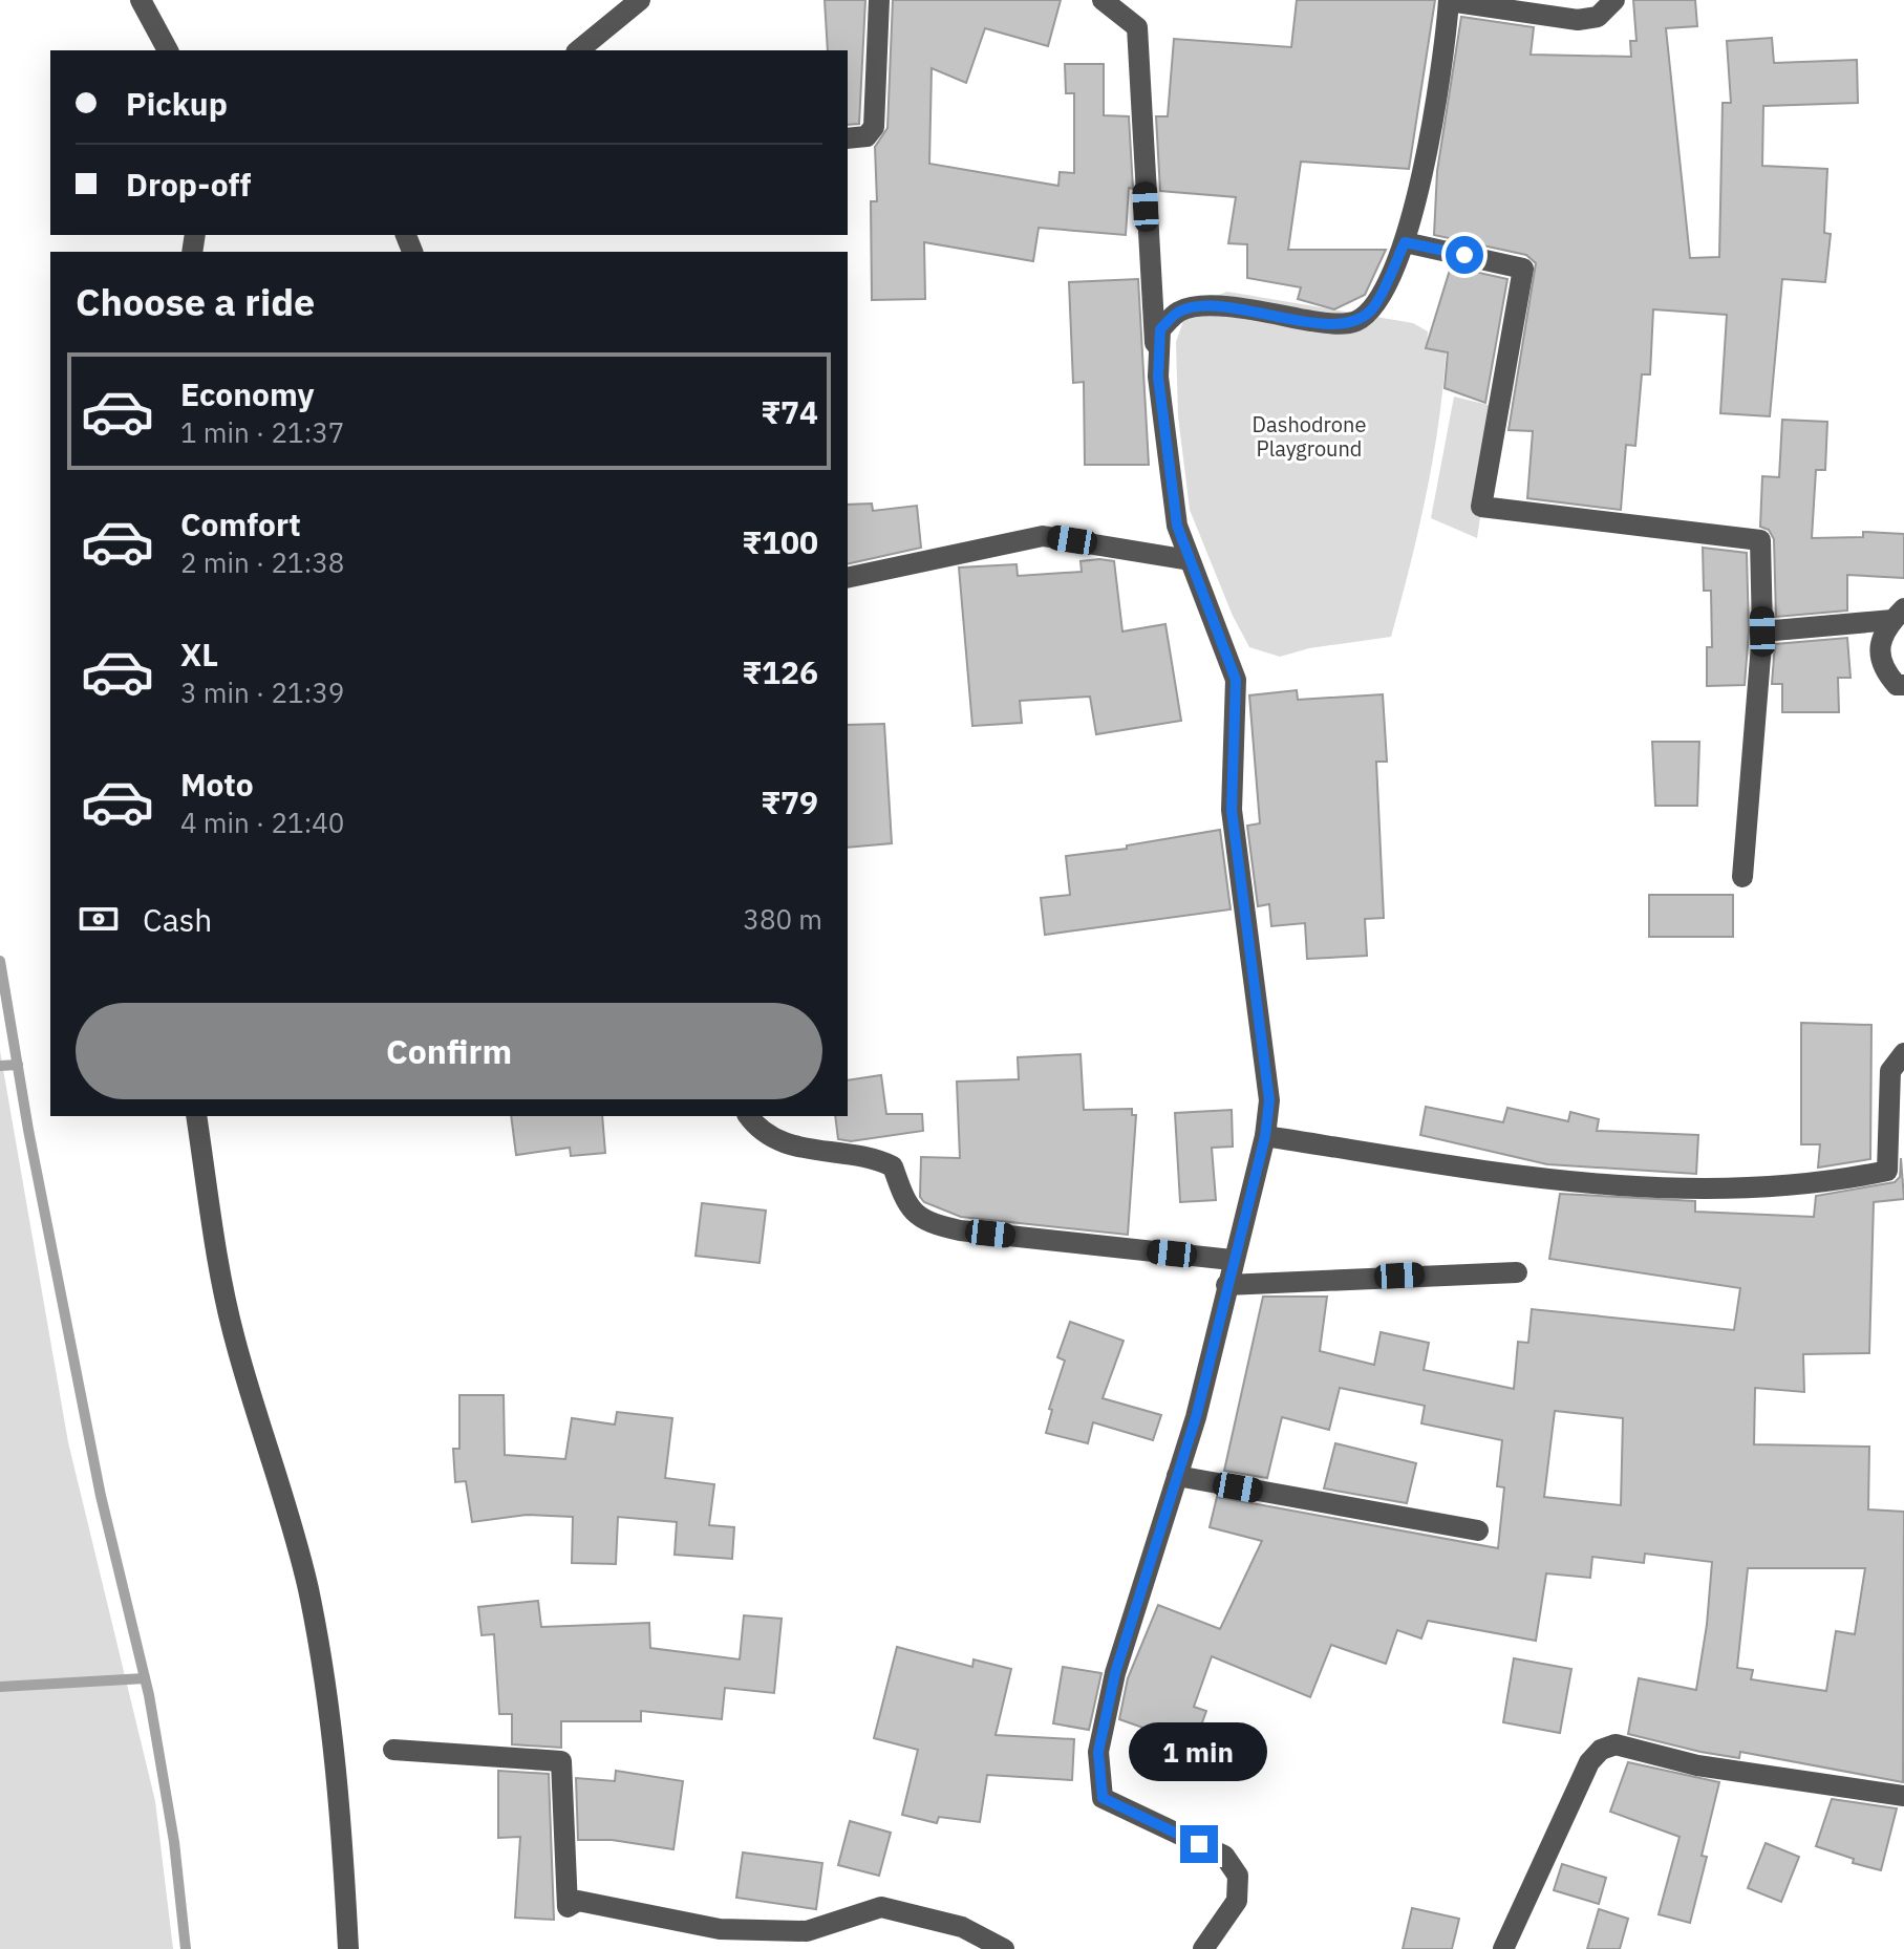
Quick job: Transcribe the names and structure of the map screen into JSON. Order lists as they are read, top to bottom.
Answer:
{
  "parks": ["Dashodrone Playground"],
  "page": {
    "banner": ["Pickup", "Drop-off"],
    "heading": "Choose a ride",
    "list": [
      {
        "name": "Economy",
        "note": "1 min · 21:37",
        "value": "₹74"
      },
      {
        "name": "Comfort",
        "note": "2 min · 21:38",
        "value": "₹100"
      },
      {
        "name": "XL",
        "note": "3 min · 21:39",
        "value": "₹126"
      },
      {
        "name": "Moto",
        "note": "4 min · 21:40",
        "value": "₹79"
      }
    ],
    "pay": ["Cash", "380 m"],
    "buttons": "Confirm",
    "bubble": "1 min"
  }
}
